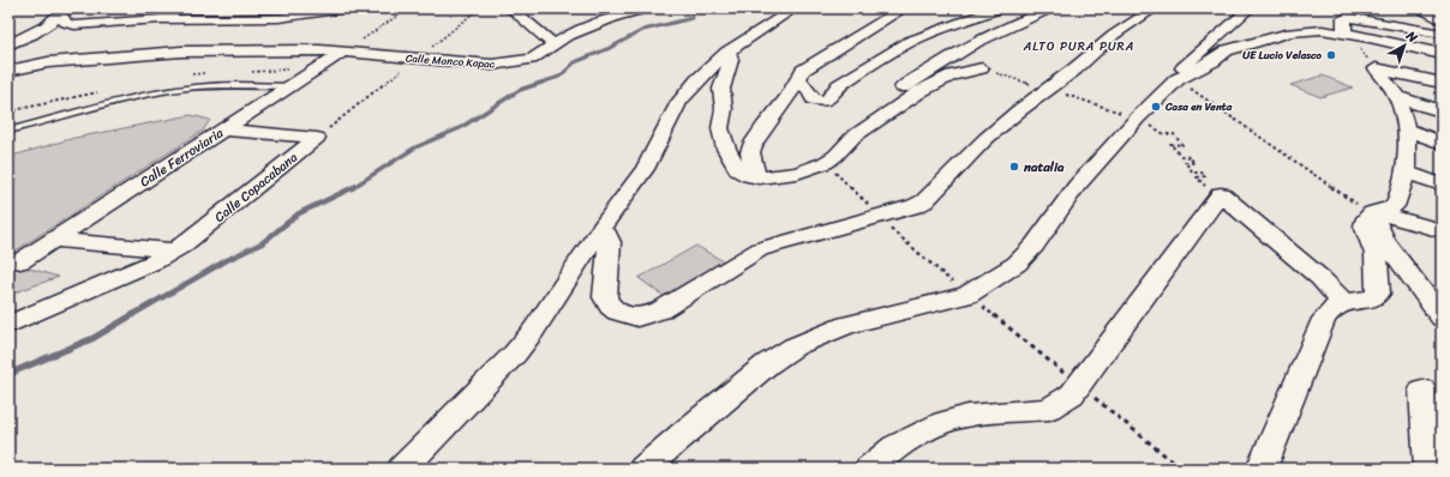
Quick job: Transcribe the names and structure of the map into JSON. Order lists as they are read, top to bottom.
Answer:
{
  "streets": {
    "street": ["Calle Manco Kapac", "Calle Ferroviaria", "Calle Copacabana"]
  },
  "crossings": [
    ["Calle Manco Kapac", "Calle Ferroviaria"]
  ],
  "districts": ["ALTO PURA PURA"],
  "places": ["UE Lucio Velasco", "Casa en Venta", "natalia"],
  "north": "top right"
}
